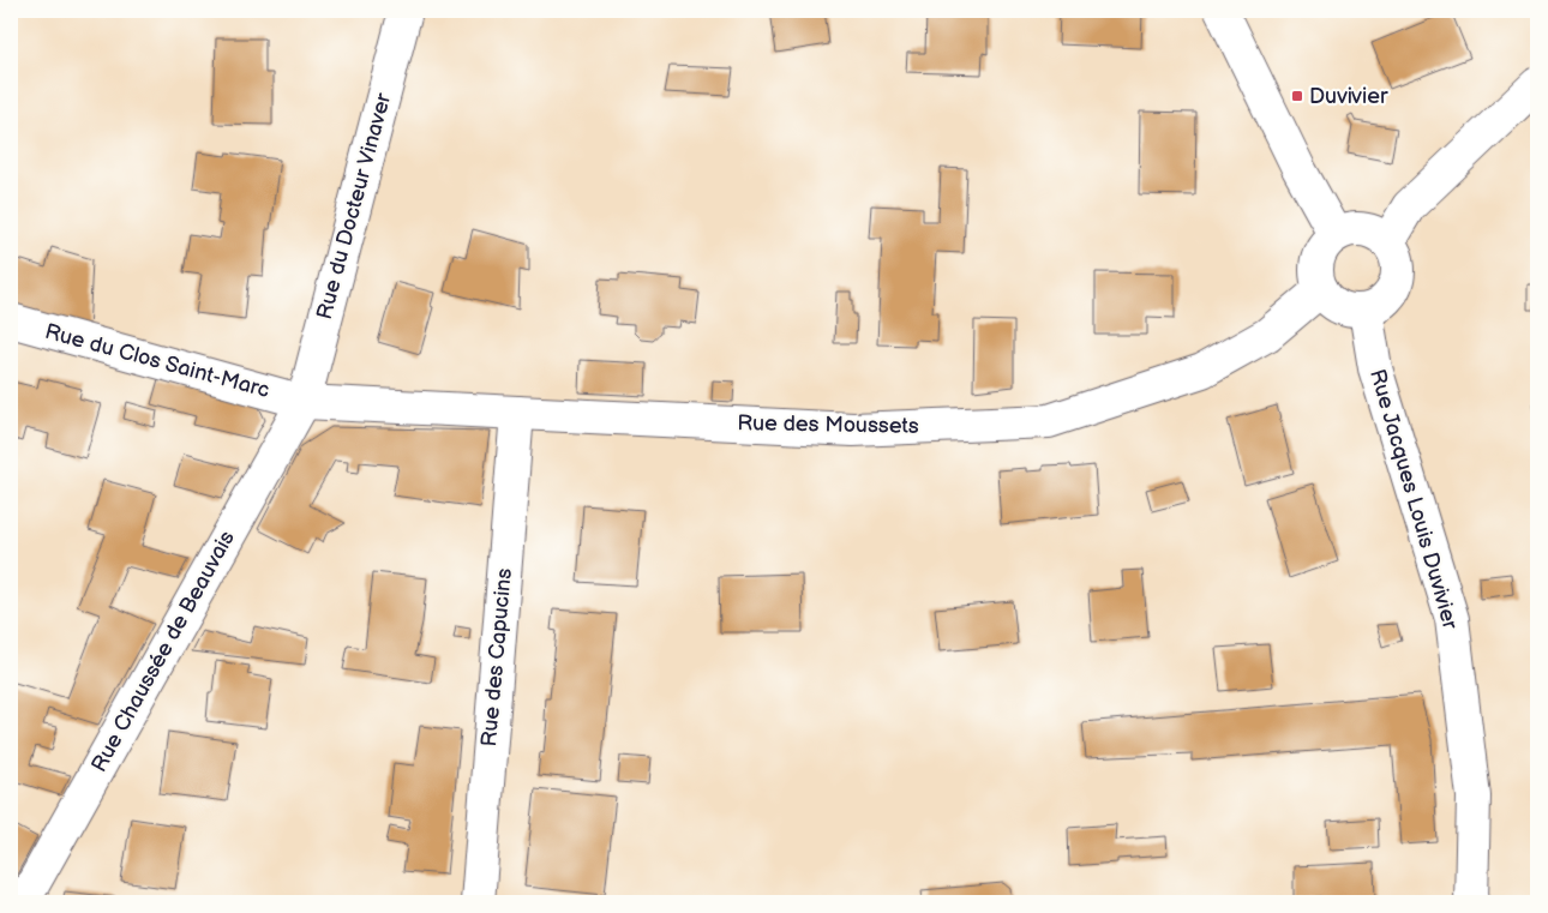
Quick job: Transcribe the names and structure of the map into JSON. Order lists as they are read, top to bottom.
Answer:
{
  "streets": {
    "street": [
      "Rue du Docteur Vinaver",
      "Rue du Clos Saint-Marc",
      "Rue des Moussets",
      "Rue Jacques Louis Duvivier",
      "Rue Chaussée de Beauvais",
      "Rue des Capucins"
    ]
  },
  "crossings": [
    ["Rue du Docteur Vinaver", "Rue du Clos Saint-Marc"],
    ["Rue du Docteur Vinaver", "Rue des Moussets"],
    ["Rue du Docteur Vinaver", "Rue Chaussée de Beauvais"],
    ["Rue du Clos Saint-Marc", "Rue des Moussets"],
    ["Rue du Clos Saint-Marc", "Rue Chaussée de Beauvais"],
    ["Rue des Moussets", "Rue Jacques Louis Duvivier"],
    ["Rue des Moussets", "Rue Chaussée de Beauvais"],
    ["Rue des Moussets", "Rue des Capucins"]
  ],
  "places": {
    "transit": ["Duvivier"]
  }
}
